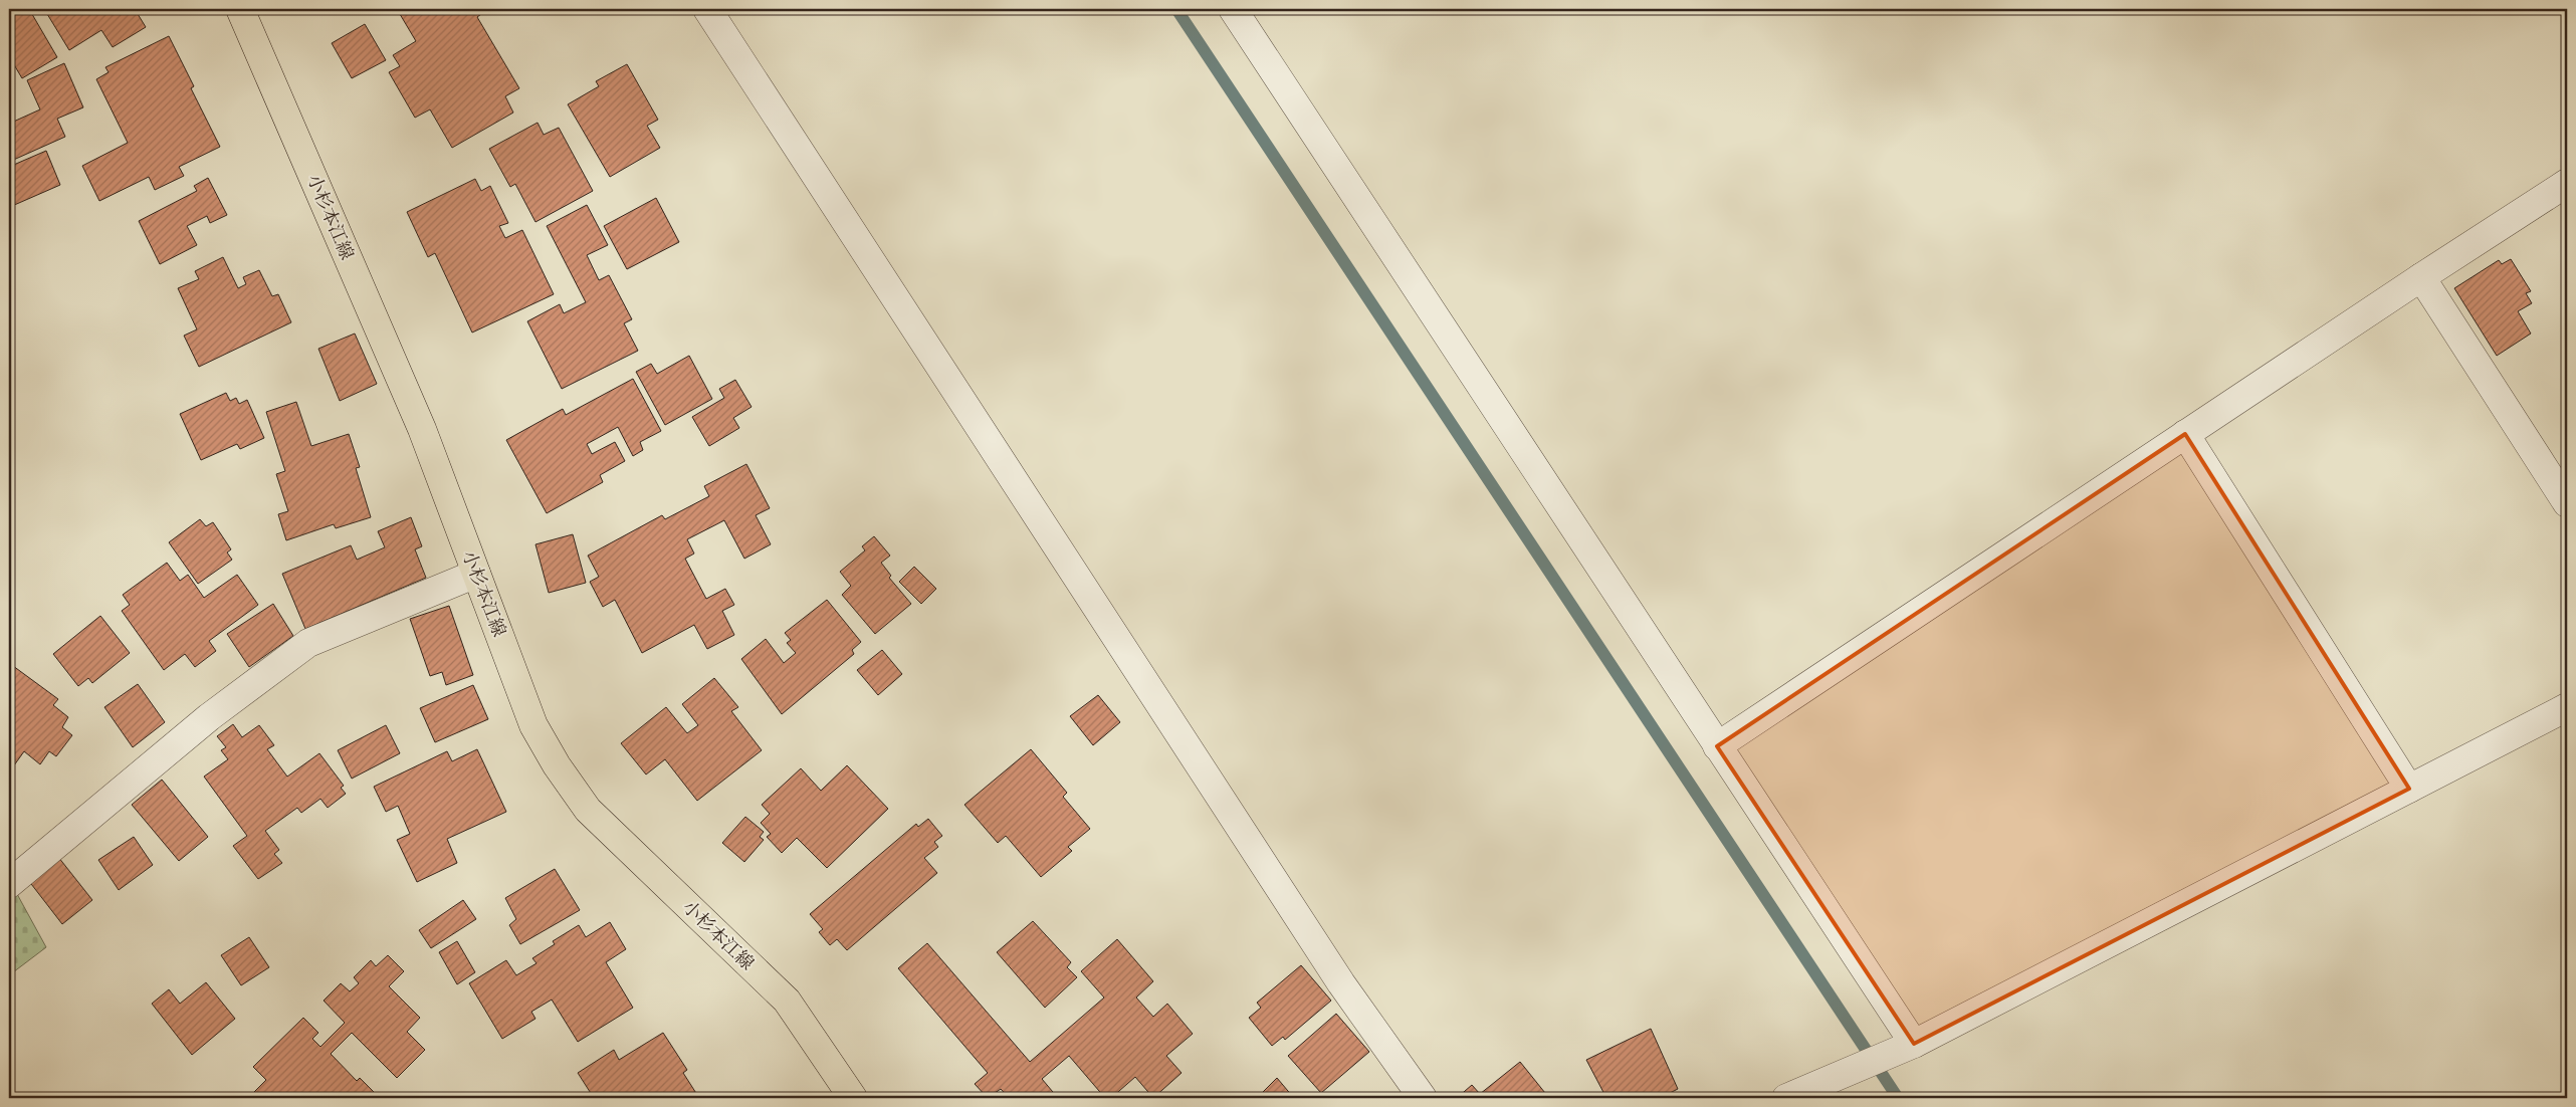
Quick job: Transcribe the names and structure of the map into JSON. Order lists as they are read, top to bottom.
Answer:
{
  "streets": {
    "main road": ["小杉本江線"]
  }
}
